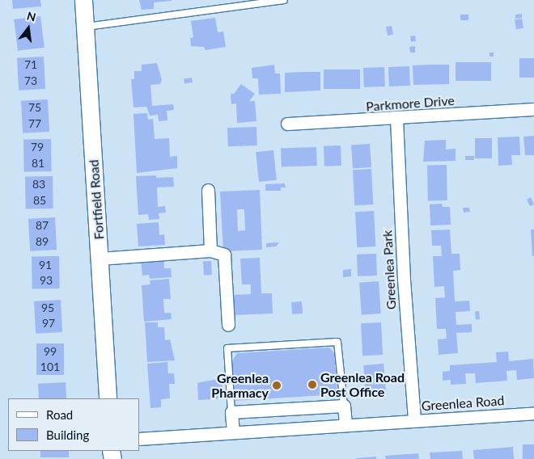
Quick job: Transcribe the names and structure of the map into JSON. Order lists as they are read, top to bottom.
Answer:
{
  "streets": {
    "street": [
      "Parkmore Drive",
      "Fortfield Road",
      "Greenlea Park",
      "Greenlea Road"
    ]
  },
  "crossings": [
    ["Parkmore Drive", "Greenlea Park"],
    ["Greenlea Park", "Greenlea Road"]
  ],
  "places": ["Greenlea Road Post Office", "Greenlea Pharmacy"],
  "house_numbers": [
    "71",
    "73",
    "75",
    "77",
    "79",
    "81",
    "83",
    "85",
    "87",
    "89",
    "91",
    "93",
    "95",
    "97",
    "99",
    "101"
  ],
  "legend": ["Road", "Building"],
  "north": "top"
}
